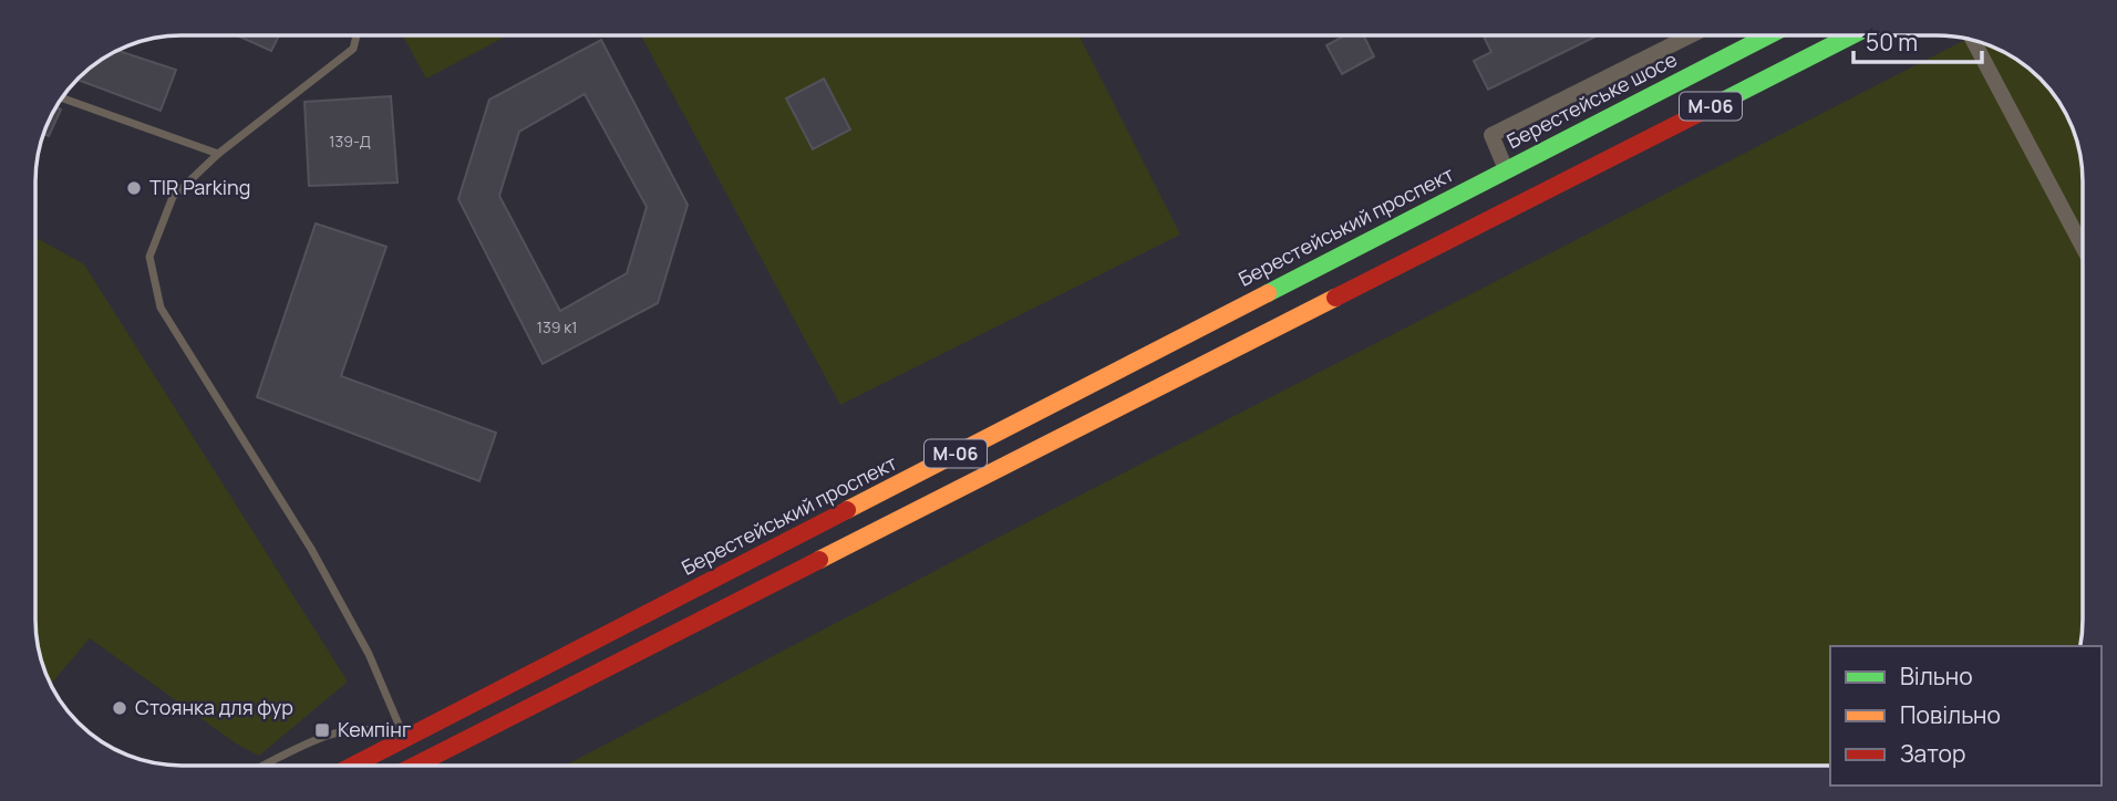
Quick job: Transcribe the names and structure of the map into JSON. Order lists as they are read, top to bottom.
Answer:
{
  "streets": {
    "highway": ["Берестейське шосе", "М-06", "Берестейський проспект"]
  },
  "crossings": [
    ["Берестейське шосе", "Берестейський проспект"]
  ],
  "places": {
    "other": ["TIR Parking", "Стоянка для фур"],
    "transit": ["Кемпінг"]
  },
  "house_numbers": ["139-Д", "139 к1"],
  "legend": ["Вільно", "Повільно", "Затор"],
  "scale_bar": "50 m"
}
